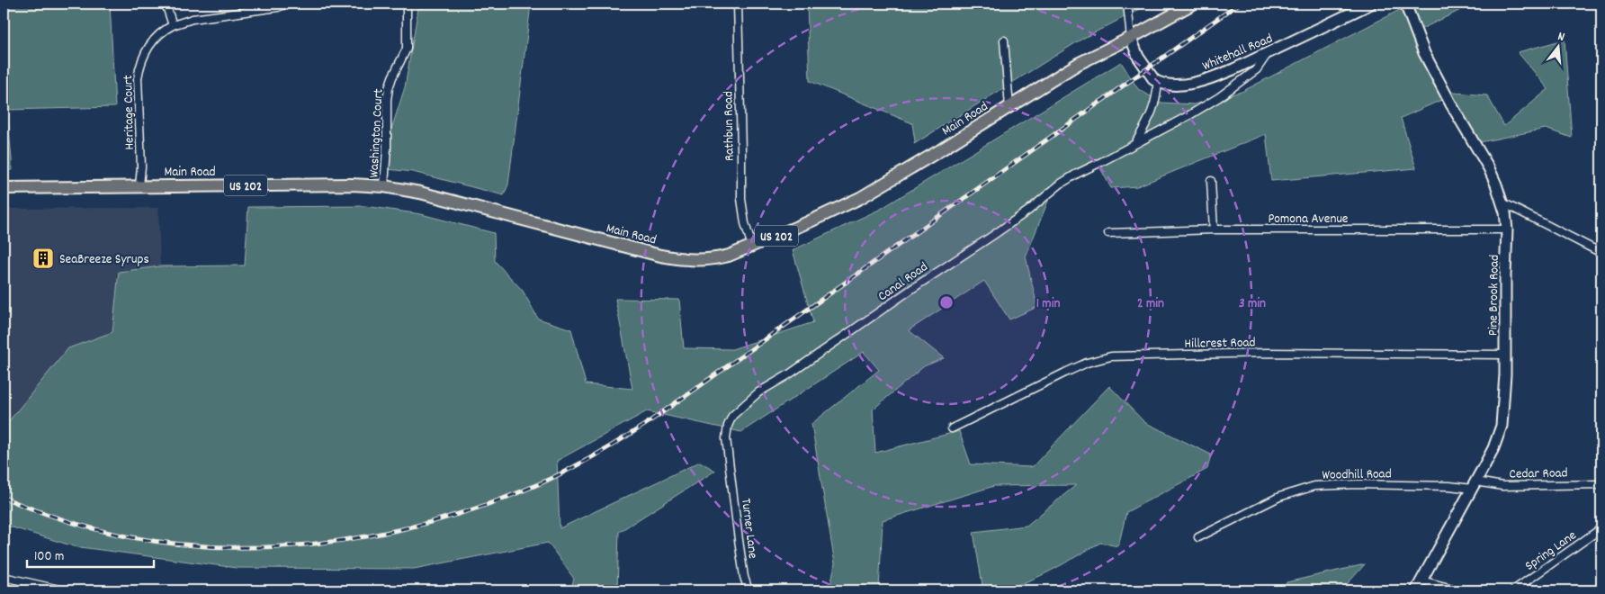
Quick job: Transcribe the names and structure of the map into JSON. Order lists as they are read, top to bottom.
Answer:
{
  "streets": {
    "main road": ["Main Road", "US 202"],
    "street": [
      "Whitehall Road",
      "Heritage Court",
      "Rathbun Road",
      "Washington Court",
      "Pomona Avenue",
      "Canal Road",
      "Pine Brook Road",
      "Hillcrest Road",
      "Cedar Road",
      "Woodhill Road",
      "Turner Lane",
      "Spring Lane"
    ]
  },
  "crossings": [
    ["Whitehall Road", "Canal Road"],
    ["Heritage Court", "Main Road"],
    ["Main Road", "Rathbun Road"],
    ["Main Road", "Washington Court"],
    ["Pomona Avenue", "Pine Brook Road"],
    ["Canal Road", "Turner Lane"],
    ["Pine Brook Road", "Hillcrest Road"],
    ["Pine Brook Road", "Cedar Road"],
    ["Pine Brook Road", "Woodhill Road"],
    ["Cedar Road", "Woodhill Road"]
  ],
  "places": {
    "building": ["SeaBreeze Syrups"]
  },
  "scale_bar": "100 m",
  "north": "top",
  "rings": ["1 min", "2 min", "3 min"]
}
